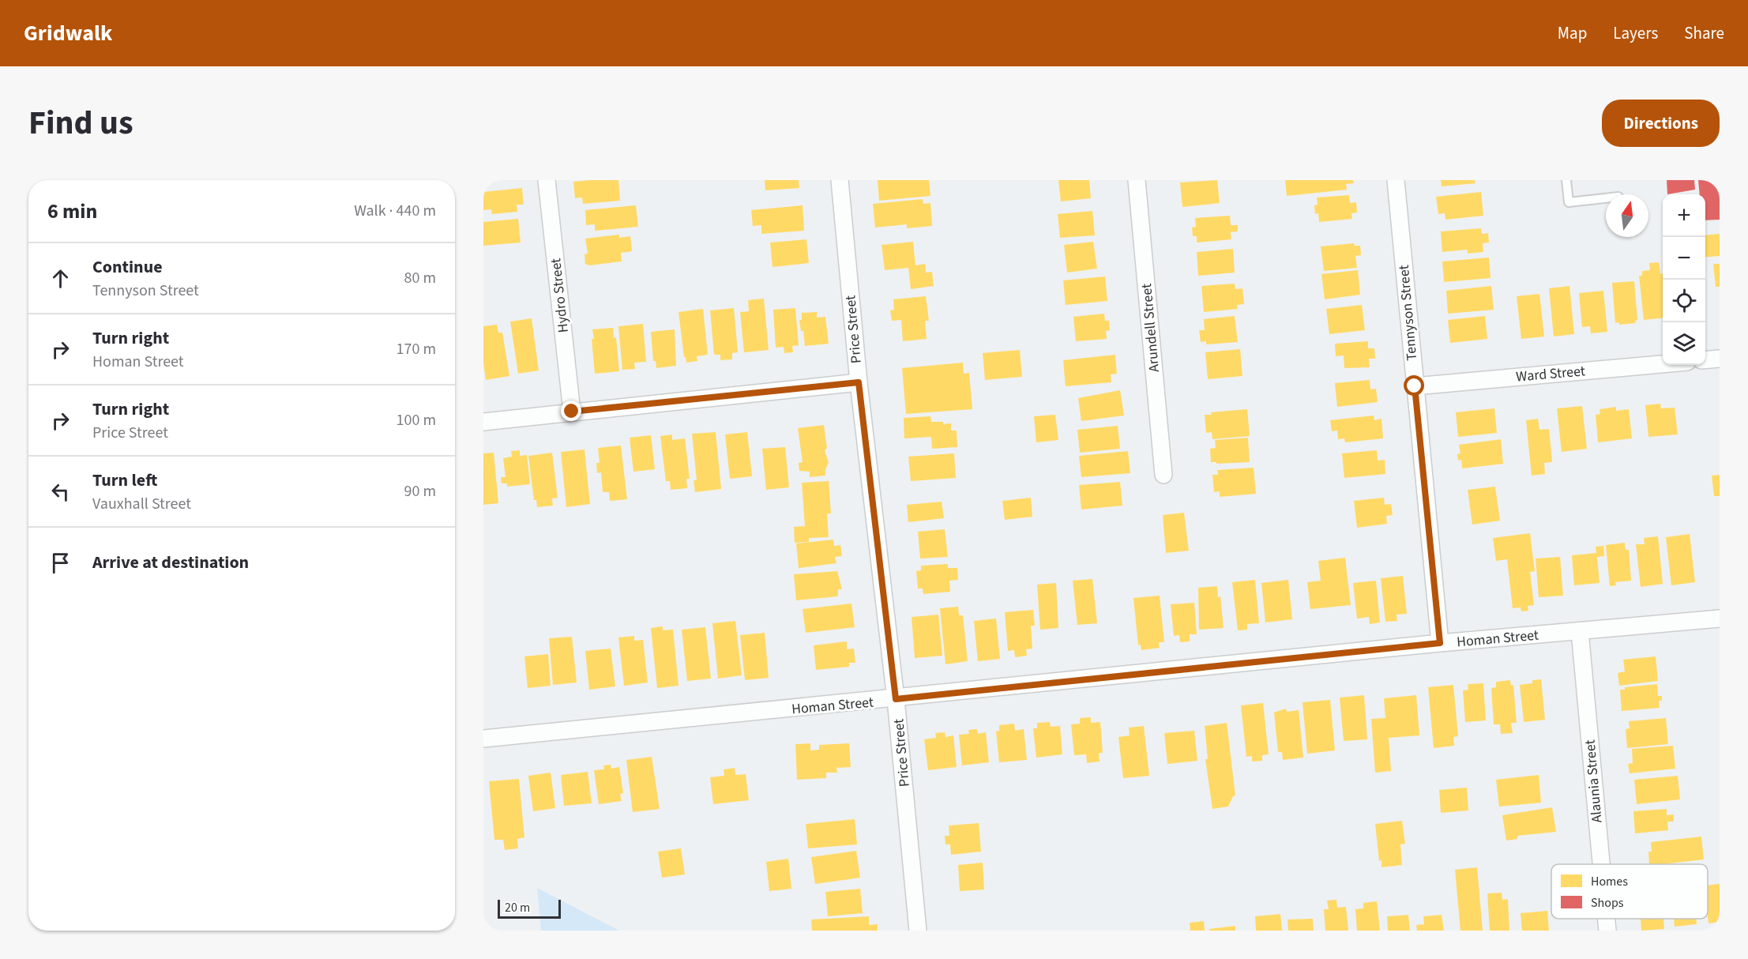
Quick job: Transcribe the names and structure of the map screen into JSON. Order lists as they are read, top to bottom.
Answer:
{
  "streets": {
    "street": [
      "Hydro Street",
      "Tennyson Street",
      "Arundell Street",
      "Price Street",
      "Ward Street",
      "Homan Street",
      "Alaunia Street"
    ]
  },
  "crossings": [
    ["Tennyson Street", "Ward Street"],
    ["Tennyson Street", "Homan Street"],
    ["Price Street", "Homan Street"],
    ["Homan Street", "Alaunia Street"]
  ],
  "legend": ["Homes", "Shops"],
  "scale_bar": "20 m",
  "north": "top",
  "page": {
    "header": "Gridwalk",
    "nav": ["Map", "Layers", "Share"],
    "title": "Find us",
    "buttons": "Directions",
    "heading": ["6 min", "Walk · 440 m"],
    "map_buttons": ["+", "−"],
    "list": [
      ["Continue", "Tennyson Street", "80 m"],
      ["Turn right", "Homan Street", "170 m"],
      ["Turn right", "Price Street", "100 m"],
      ["Turn left", "Vauxhall Street", "90 m"],
      "Arrive at destination"
    ],
    "scale": "20 m"
  }
}
